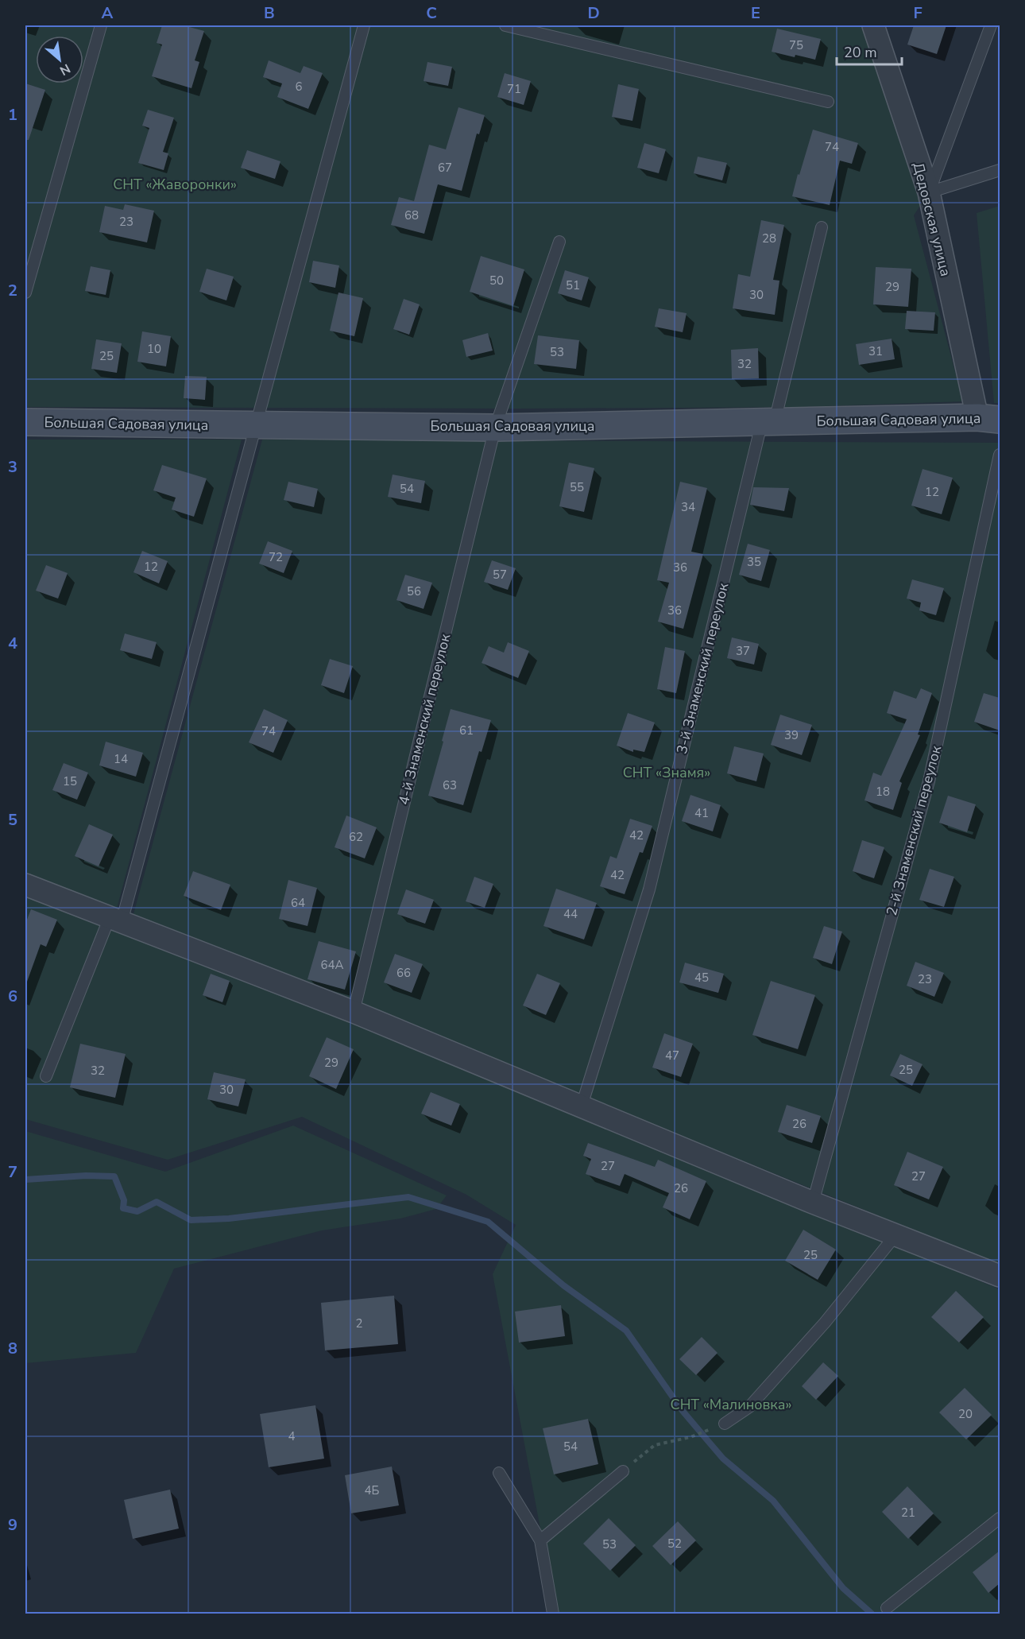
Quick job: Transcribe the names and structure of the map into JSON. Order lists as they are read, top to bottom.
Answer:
{
  "streets": {
    "street": ["Дедовская улица", "Большая Садовая улица"],
    "lane": ["3-й Знаменский переулок", "4-й Знаменский переулок", "2-й Знаменский переулок"]
  },
  "crossings": [
    ["Дедовская улица", "Большая Садовая улица"],
    ["Большая Садовая улица", "3-й Знаменский переулок"],
    ["Большая Садовая улица", "4-й Знаменский переулок"]
  ],
  "parks": ["СНТ «Жаворонки»", "СНТ «Знамя»", "СНТ «Малиновка»"],
  "house_numbers": [
    "75",
    "6",
    "71",
    "74",
    "67",
    "68",
    "23",
    "28",
    "50",
    "51",
    "29",
    "30",
    "10",
    "31",
    "53",
    "25",
    "32",
    "55",
    "54",
    "12",
    "34",
    "72",
    "35",
    "12",
    "36",
    "57",
    "56",
    "36",
    "37",
    "61",
    "74",
    "39",
    "14",
    "15",
    "63",
    "18",
    "41",
    "42",
    "62",
    "42",
    "64",
    "44",
    "64А",
    "66",
    "45",
    "23",
    "47",
    "29",
    "25",
    "32",
    "30",
    "26",
    "27",
    "27",
    "26",
    "25",
    "2",
    "20",
    "4",
    "54",
    "4Б",
    "21",
    "52",
    "53"
  ],
  "scale_bar": "20 m",
  "north": "bottom right",
  "grid": {
    "columns": [
      "A",
      "B",
      "C",
      "D",
      "E",
      "F"
    ],
    "rows": [
      "1",
      "2",
      "3",
      "4",
      "5",
      "6",
      "7",
      "8",
      "9"
    ]
  }
}
